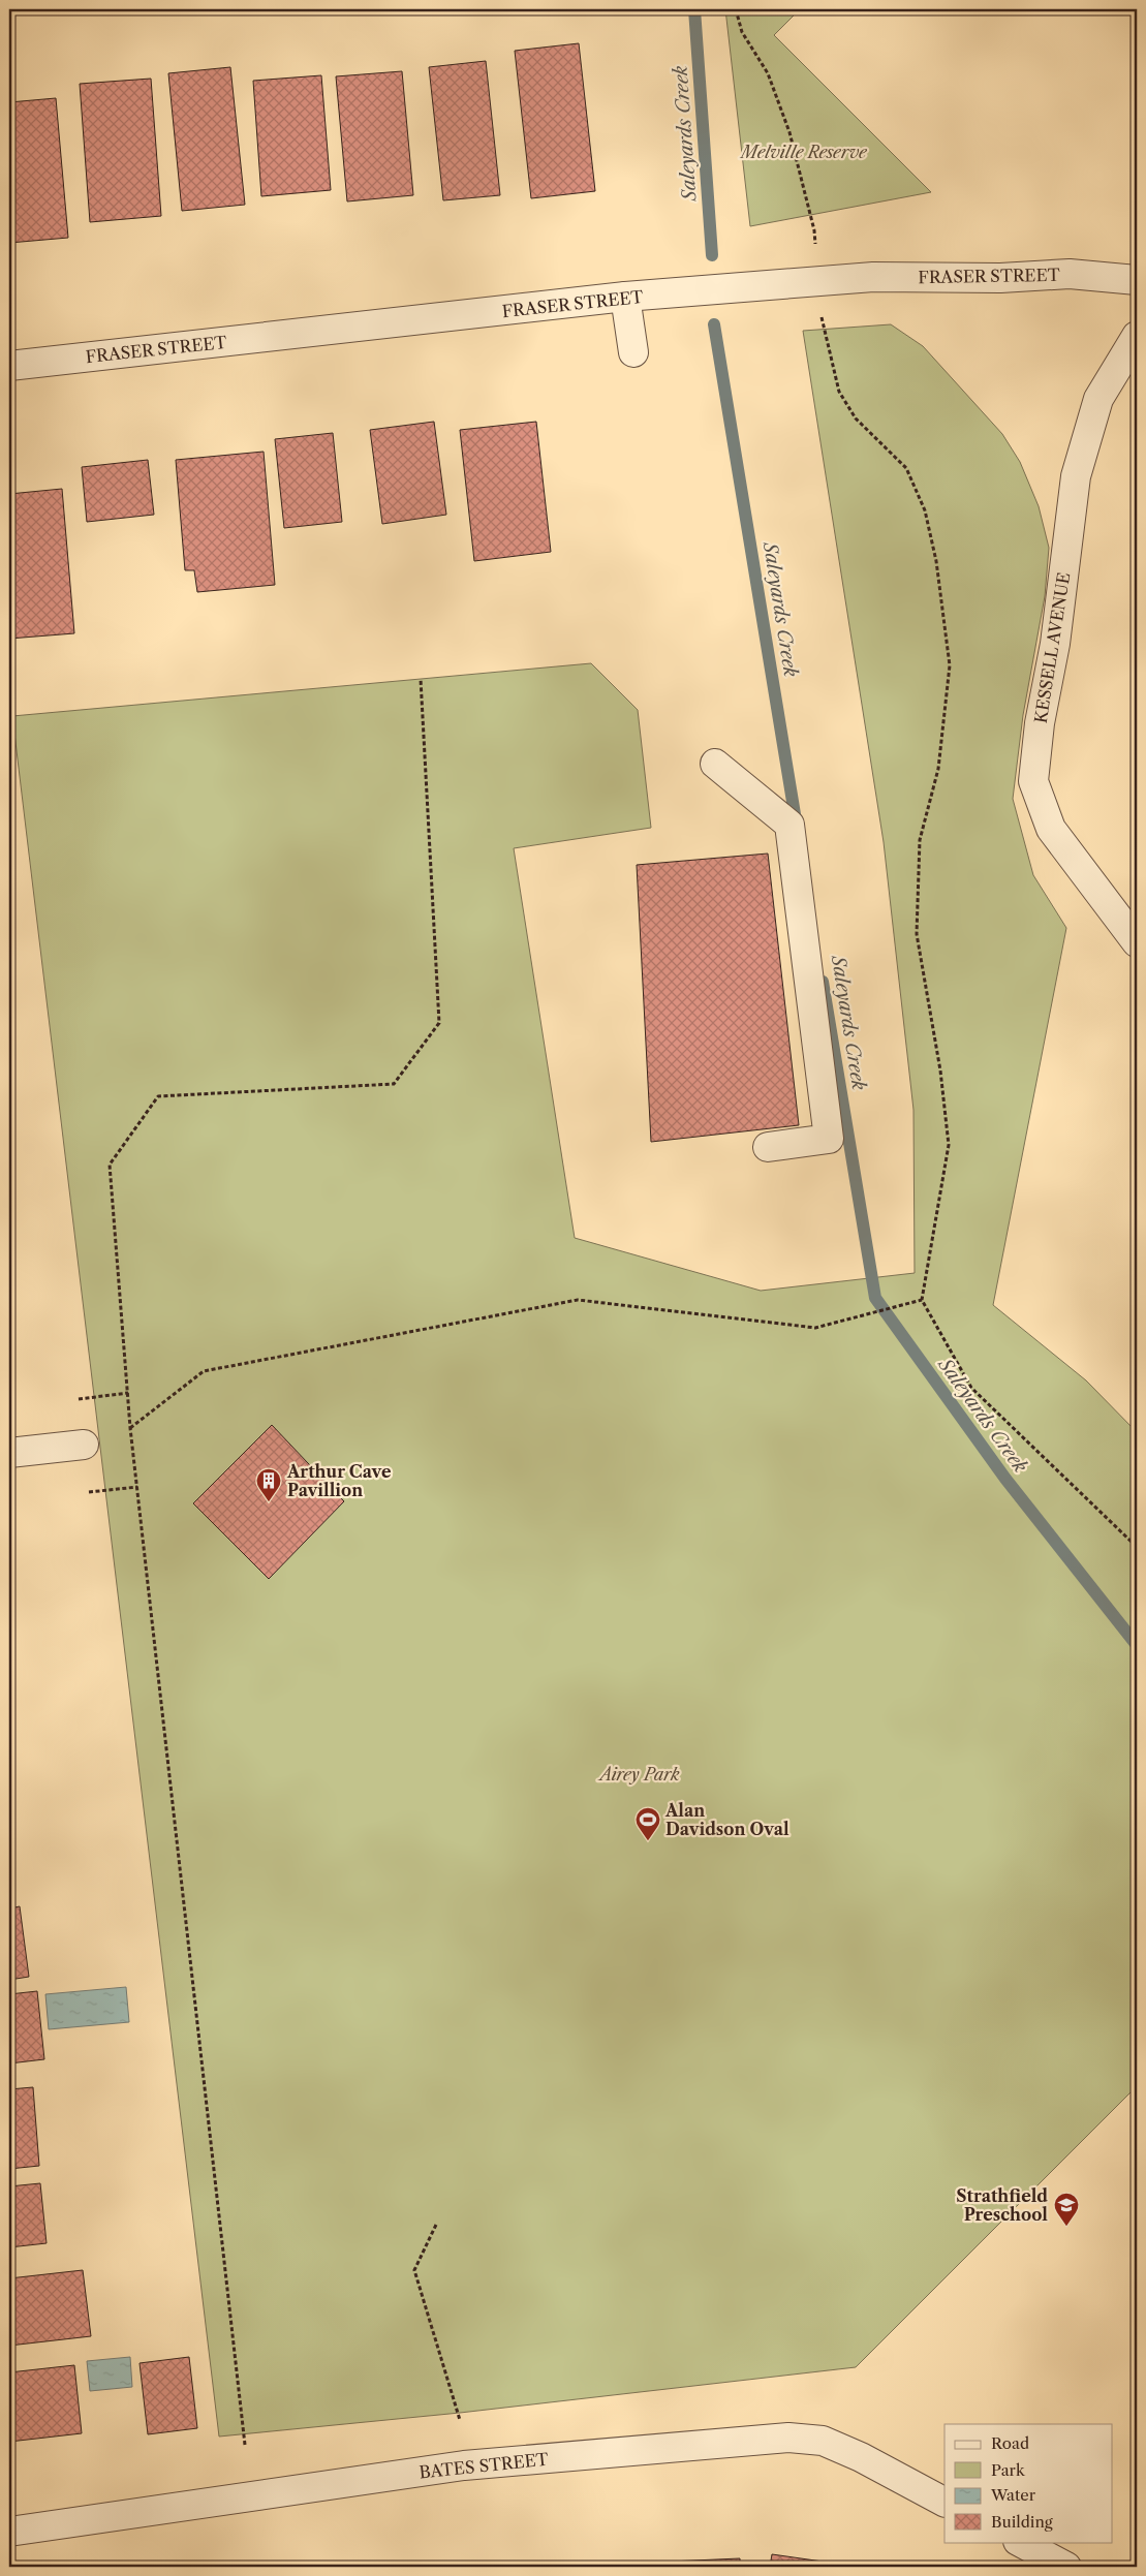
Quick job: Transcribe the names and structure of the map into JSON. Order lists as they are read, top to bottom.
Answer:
{
  "streets": {
    "street": ["FRASER STREET", "KESSELL AVENUE", "BATES STREET"]
  },
  "water": ["Saleyards Creek"],
  "parks": ["Melville Reserve", "Airey Park"],
  "places": {
    "building": ["Arthur Cave Pavillion"],
    "sports": ["Alan Davidson Oval"],
    "school or university": ["Strathfield Preschool"]
  },
  "legend": [
    "Road",
    "Park",
    "Water",
    "Building"
  ]
}
